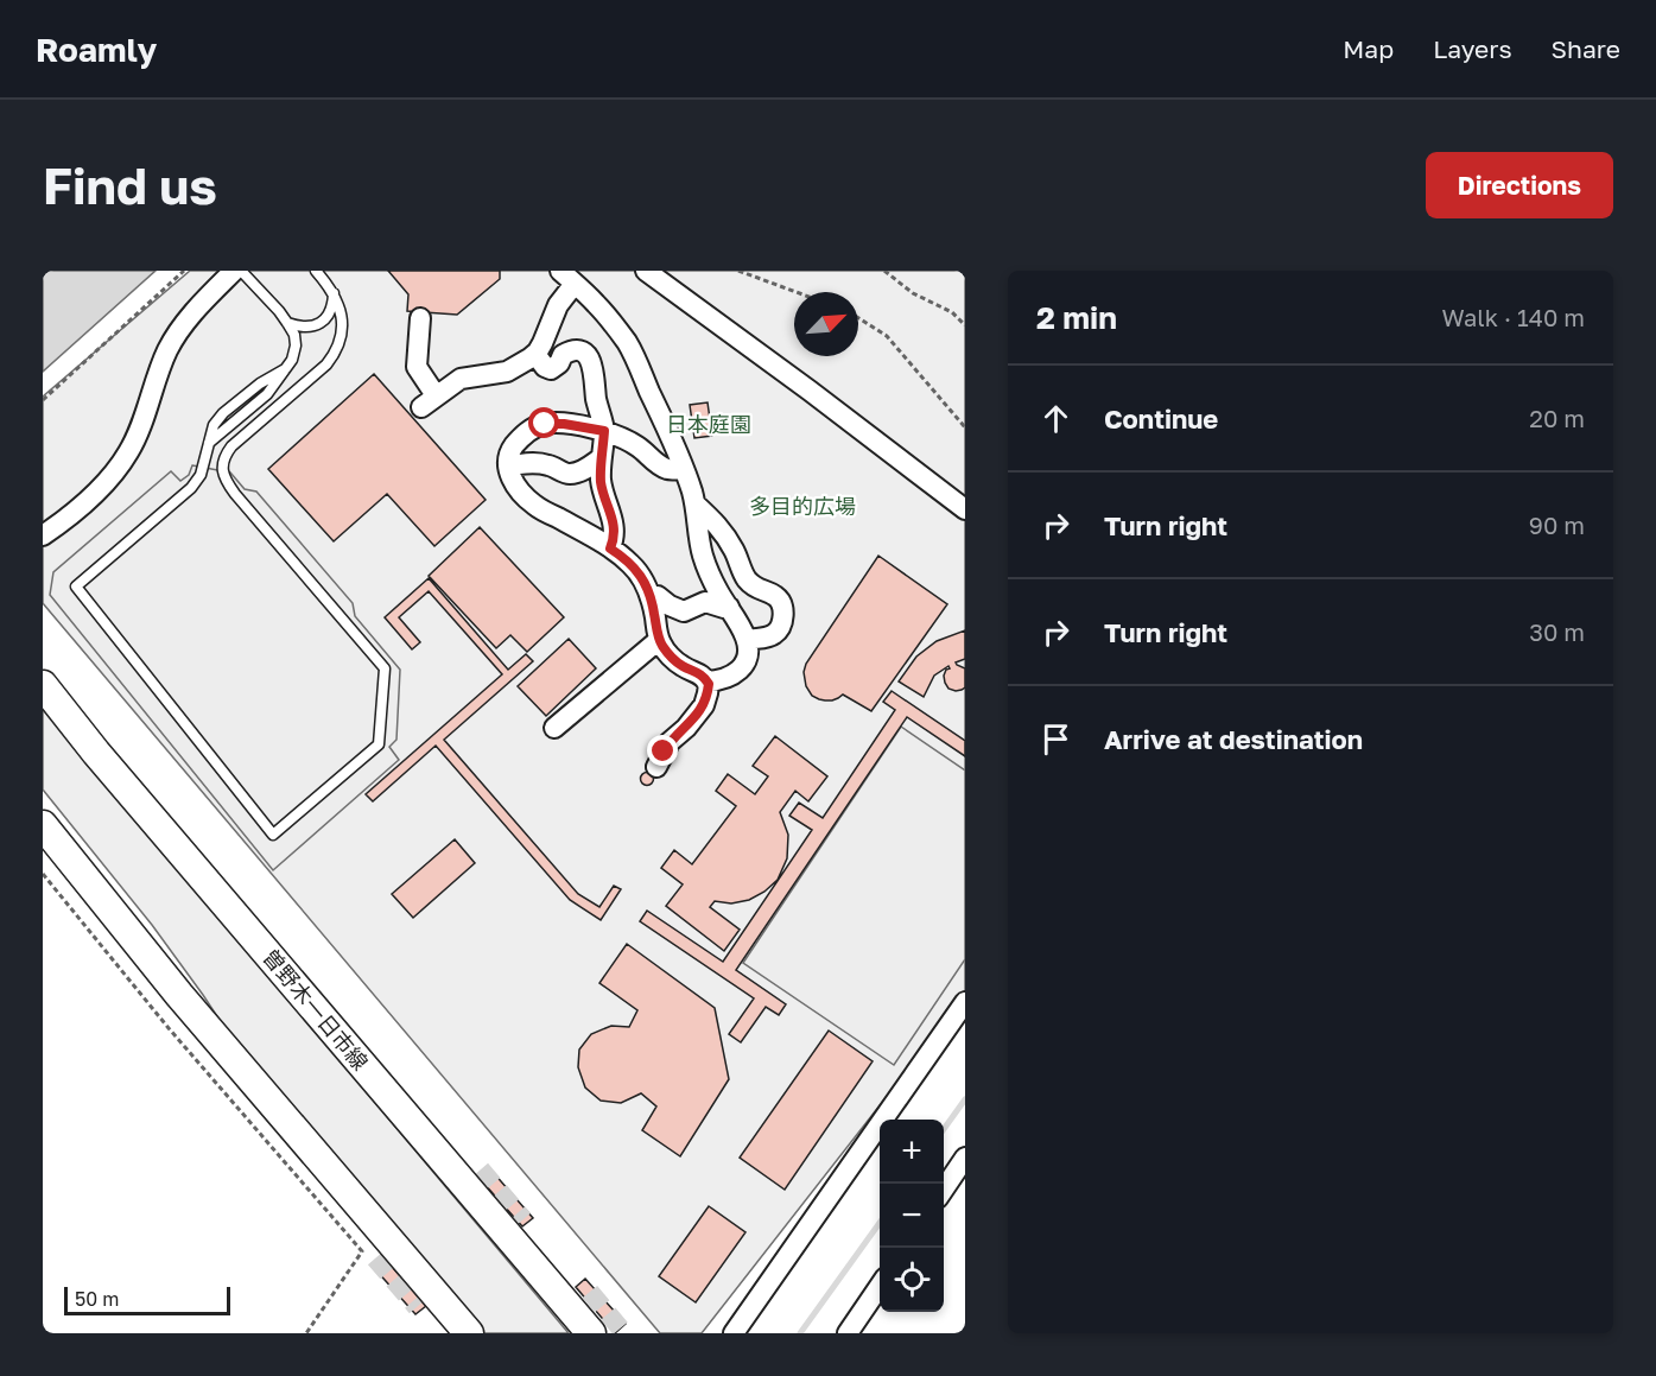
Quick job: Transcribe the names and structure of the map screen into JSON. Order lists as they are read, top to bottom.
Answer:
{
  "streets": {
    "main road": ["曽野木一日市線"]
  },
  "parks": ["日本庭園", "多目的広場"],
  "scale_bar": "50 m",
  "north": "top right",
  "page": {
    "header": "Roamly",
    "nav": ["Map", "Layers", "Share"],
    "buttons": "Directions",
    "title": "Find us",
    "heading": ["2 min", "Walk · 140 m"],
    "list": [
      ["Continue", "20 m"],
      ["Turn right", "90 m"],
      ["Turn right", "30 m"],
      "Arrive at destination"
    ],
    "map_buttons": ["+", "−"],
    "scale": "50 m"
  }
}
